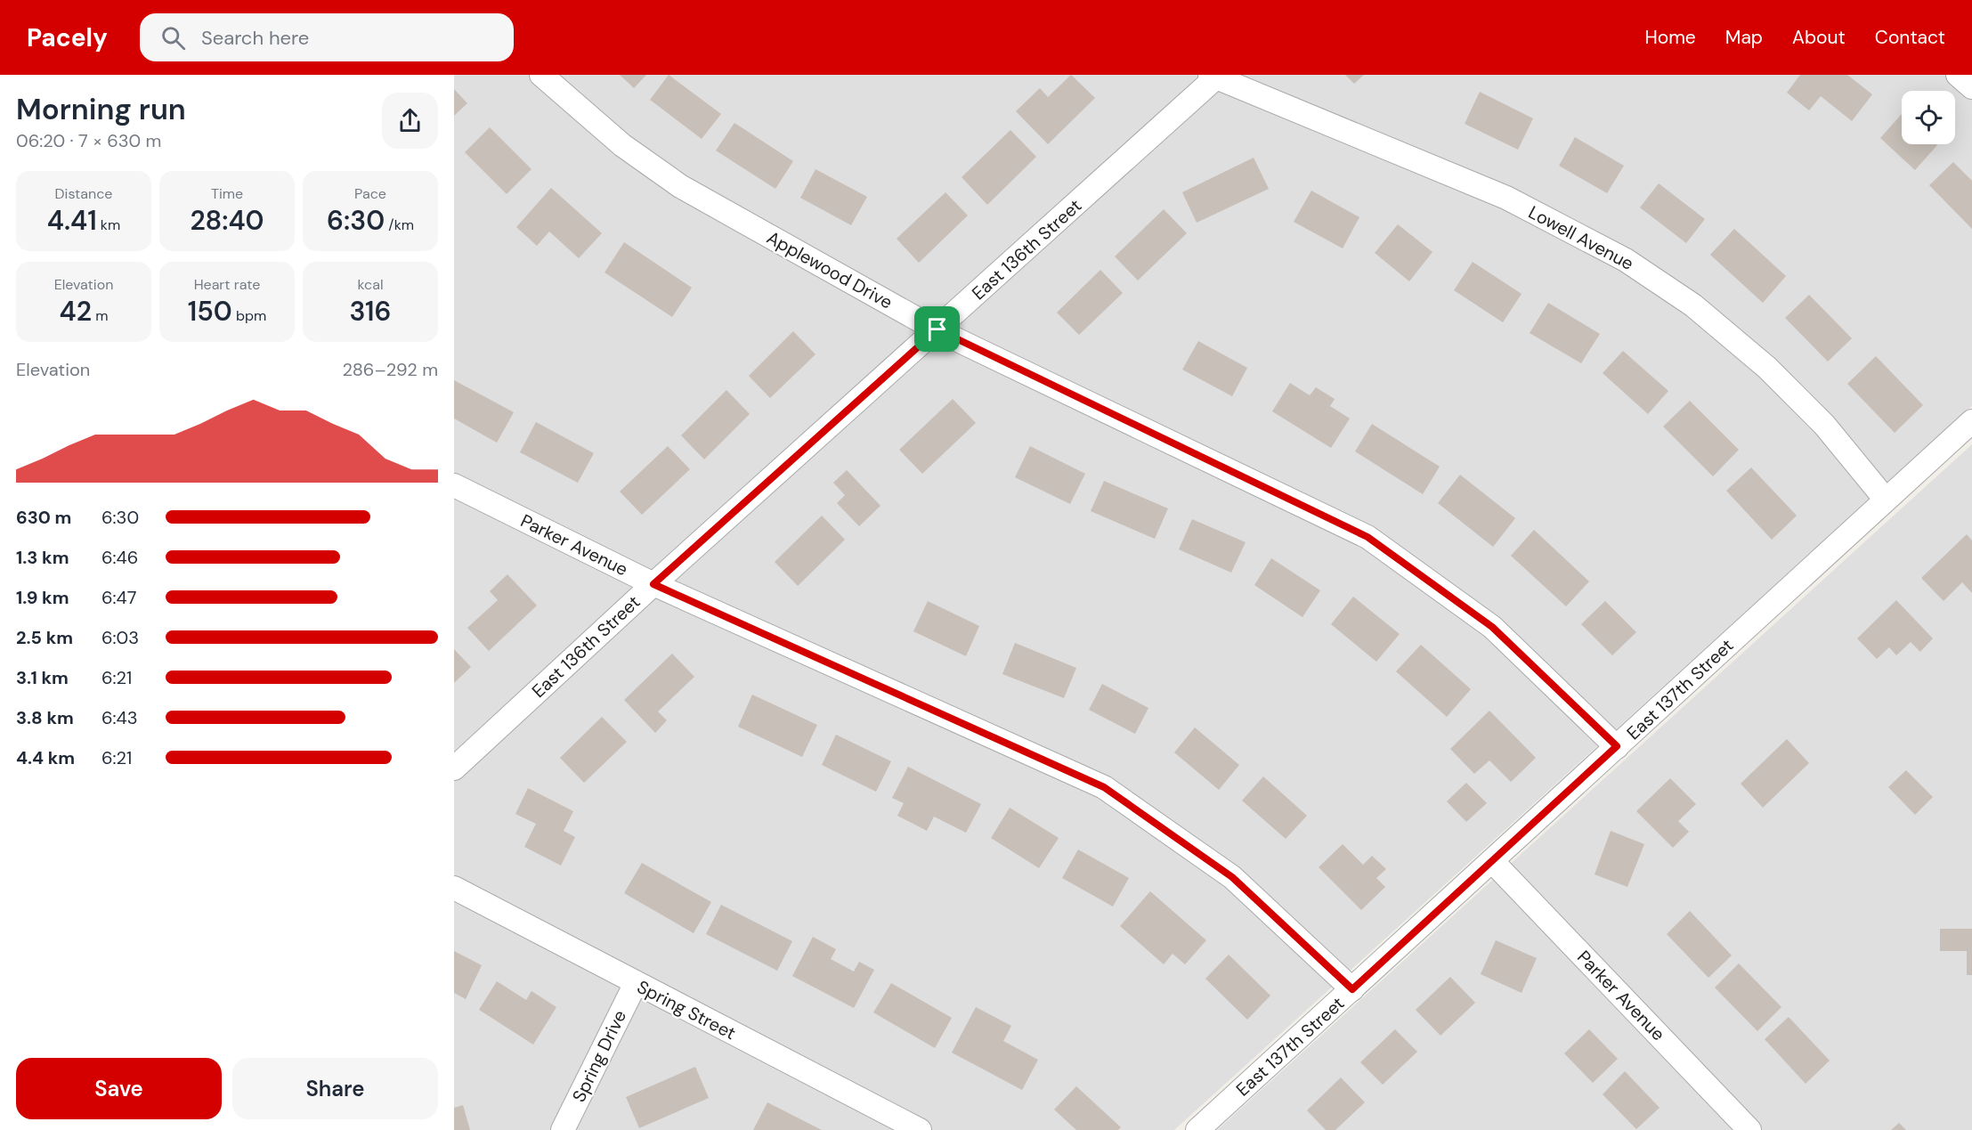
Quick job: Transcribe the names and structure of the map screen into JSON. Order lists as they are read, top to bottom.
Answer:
{
  "streets": {
    "street": [
      "Lowell Avenue",
      "East 136th Street",
      "Applewood Drive",
      "Parker Avenue",
      "East 137th Street",
      "Spring Street",
      "Spring Drive"
    ]
  },
  "crossings": [
    ["Lowell Avenue", "East 136th Street"],
    ["Lowell Avenue", "East 137th Street"],
    ["East 136th Street", "Applewood Drive"],
    ["East 136th Street", "Parker Avenue"],
    ["Applewood Drive", "East 137th Street"],
    ["Parker Avenue", "East 137th Street"],
    ["Spring Street", "Spring Drive"]
  ],
  "page": {
    "header": "Pacely",
    "search": "Search here",
    "nav": [
      "Home",
      "Map",
      "About",
      "Contact"
    ],
    "heading": ["Morning run", "06:20 · 7 × 630 m"],
    "stats": [
      ["Distance", "4.41 km"],
      ["Time", "28:40"],
      ["Pace", "6:30 /km"],
      ["Elevation", "42 m"],
      ["Heart rate", "150 bpm"],
      ["kcal", "316"]
    ],
    "chart": ["Elevation", "286–292 m"],
    "list": [
      {
        "name": "630 m",
        "note": "6:30"
      },
      {
        "name": "1.3 km",
        "note": "6:46"
      },
      {
        "name": "1.9 km",
        "note": "6:47"
      },
      {
        "name": "2.5 km",
        "note": "6:03"
      },
      {
        "name": "3.1 km",
        "note": "6:21"
      },
      {
        "name": "3.8 km",
        "note": "6:43"
      },
      {
        "name": "4.4 km",
        "note": "6:21"
      }
    ],
    "buttons": ["Save", "Share"]
  }
}
